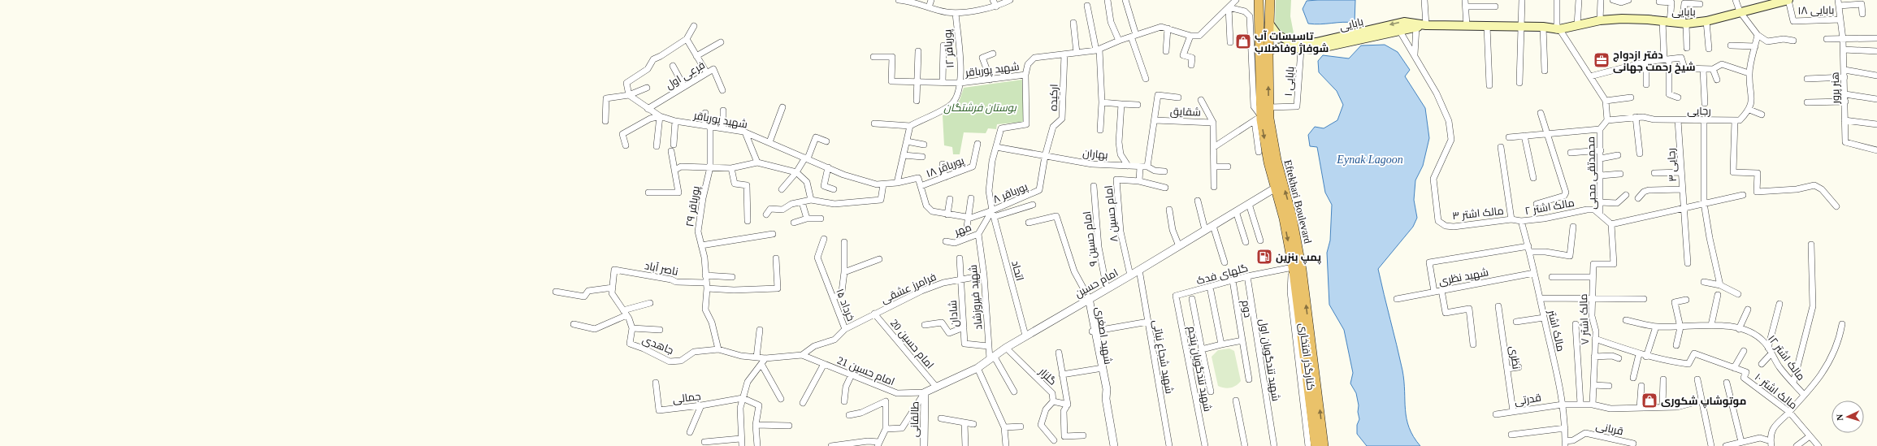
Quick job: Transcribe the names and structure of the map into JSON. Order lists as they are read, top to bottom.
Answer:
{
  "streets": {
    "highway": ["Eftekhari Boulevard"],
    "main road": ["بابایی"],
    "street": [
      "بابایی ۱۸",
      "پورباقر ۱۲",
      "شهید پورباقر",
      "فرعی اول",
      "بابایی ۱",
      "هنر پرور",
      "ارکیده",
      "رجایی",
      "شقایق",
      "بهاران",
      "رجایی ۳",
      "پورباقر ۱۸",
      "محمدتقی محبی",
      "پورباقر ۸",
      "پورباقر ۲۹",
      "مالک اشتر ۲",
      "مالک اشتر ۳",
      "امام حسین ۸",
      "مهر",
      "امام حسین ۹",
      "ناصر آباد",
      "اتحاد",
      "گلهای فدک",
      "شهید نظری",
      "امام حسین",
      "فرامرز عشقی",
      "شهید فیروزشاد",
      "۱۵ خرداد",
      "دوم",
      "شادان",
      "مالک اشتر ۷",
      "مالک اشتر",
      "شهید اصغری",
      "امام حسین 20",
      "جاهدی",
      "شهید شجاع نباتی",
      "کنارگذر افتخاری",
      "نظری",
      "مالک اشتر ۱۲",
      "شهید تندگویان اول",
      "شهید تندگویان پنجم",
      "امام حسین 21",
      "گلزار",
      "مالک اشتر ۱۰",
      "جمالی",
      "قدرتی",
      "طالقانی",
      "قربانی"
    ]
  },
  "crossings": [
    ["بابایی ۱۸", "بابایی"],
    ["بابایی ۱۸", "هنر پرور"],
    ["بابایی", "بابایی ۱"],
    ["بابایی", "Eftekhari Boulevard"],
    ["پورباقر ۱۲", "شهید پورباقر"],
    ["شهید پورباقر", "فرعی اول"],
    ["شهید پورباقر", "ارکیده"],
    ["شهید پورباقر", "پورباقر ۱۸"],
    ["شهید پورباقر", "پورباقر ۲۹"],
    ["شهید پورباقر", "اتحاد"],
    ["بابایی ۱", "Eftekhari Boulevard"],
    ["ارکیده", "بهاران"],
    ["ارکیده", "پورباقر ۸"],
    ["رجایی", "رجایی ۳"],
    ["رجایی", "محمدتقی محبی"],
    ["بهاران", "پورباقر ۸"],
    ["بهاران", "اتحاد"],
    ["محمدتقی محبی", "مالک اشتر ۲"],
    ["محمدتقی محبی", "مالک اشتر ۷"],
    ["پورباقر ۸", "مهر"],
    ["پورباقر ۸", "اتحاد"],
    ["Eftekhari Boulevard", "گلهای فدک"],
    ["Eftekhari Boulevard", "امام حسین"],
    ["Eftekhari Boulevard", "کنارگذر افتخاری"],
    ["پورباقر ۲۹", "ناصر آباد"],
    ["پورباقر ۲۹", "جاهدی"],
    ["مالک اشتر ۲", "مالک اشتر ۳"],
    ["مالک اشتر ۲", "مالک اشتر"],
    ["مالک اشتر ۳", "مالک اشتر"],
    ["امام حسین ۸", "امام حسین"],
    ["مهر", "اتحاد"],
    ["مهر", "شهید فیروزشاد"],
    ["امام حسین ۹", "امام حسین"],
    ["ناصر آباد", "جاهدی"],
    ["اتحاد", "امام حسین"],
    ["گلهای فدک", "دوم"],
    ["گلهای فدک", "کنارگذر افتخاری"],
    ["گلهای فدک", "شهید تندگویان اول"],
    ["گلهای فدک", "شهید تندگویان پنجم"],
    ["شهید نظری", "مالک اشتر"],
    ["امام حسین", "شهید فیروزشاد"],
    ["امام حسین", "شهید اصغری"],
    ["امام حسین", "امام حسین 20"],
    ["امام حسین", "شهید شجاع نباتی"],
    ["امام حسین", "امام حسین 21"],
    ["امام حسین", "گلزار"],
    ["امام حسین", "طالقانی"],
    ["فرامرز عشقی", "شهید فیروزشاد"],
    ["فرامرز عشقی", "۱۵ خرداد"],
    ["فرامرز عشقی", "شادان"],
    ["فرامرز عشقی", "امام حسین 20"],
    ["شهید فیروزشاد", "شادان"],
    ["۱۵ خرداد", "امام حسین 21"],
    ["مالک اشتر ۷", "مالک اشتر ۱۰"],
    ["مالک اشتر", "قدرتی"],
    ["مالک اشتر", "قربانی"],
    ["نظری", "قدرتی"],
    ["امام حسین 21", "طالقانی"]
  ],
  "water": ["Eynak Lagoon"],
  "parks": ["بوستان فرشتگان"],
  "places": {
    "shop": ["تاسیسات آب شوفاژ وفاضلاب", "موتوشاپ شکوری"],
    "office": ["دفتر ازدواج شیخ رحمت جهانی"],
    "fuel station": ["پمپ بنزین"]
  },
  "north": "left"
}
